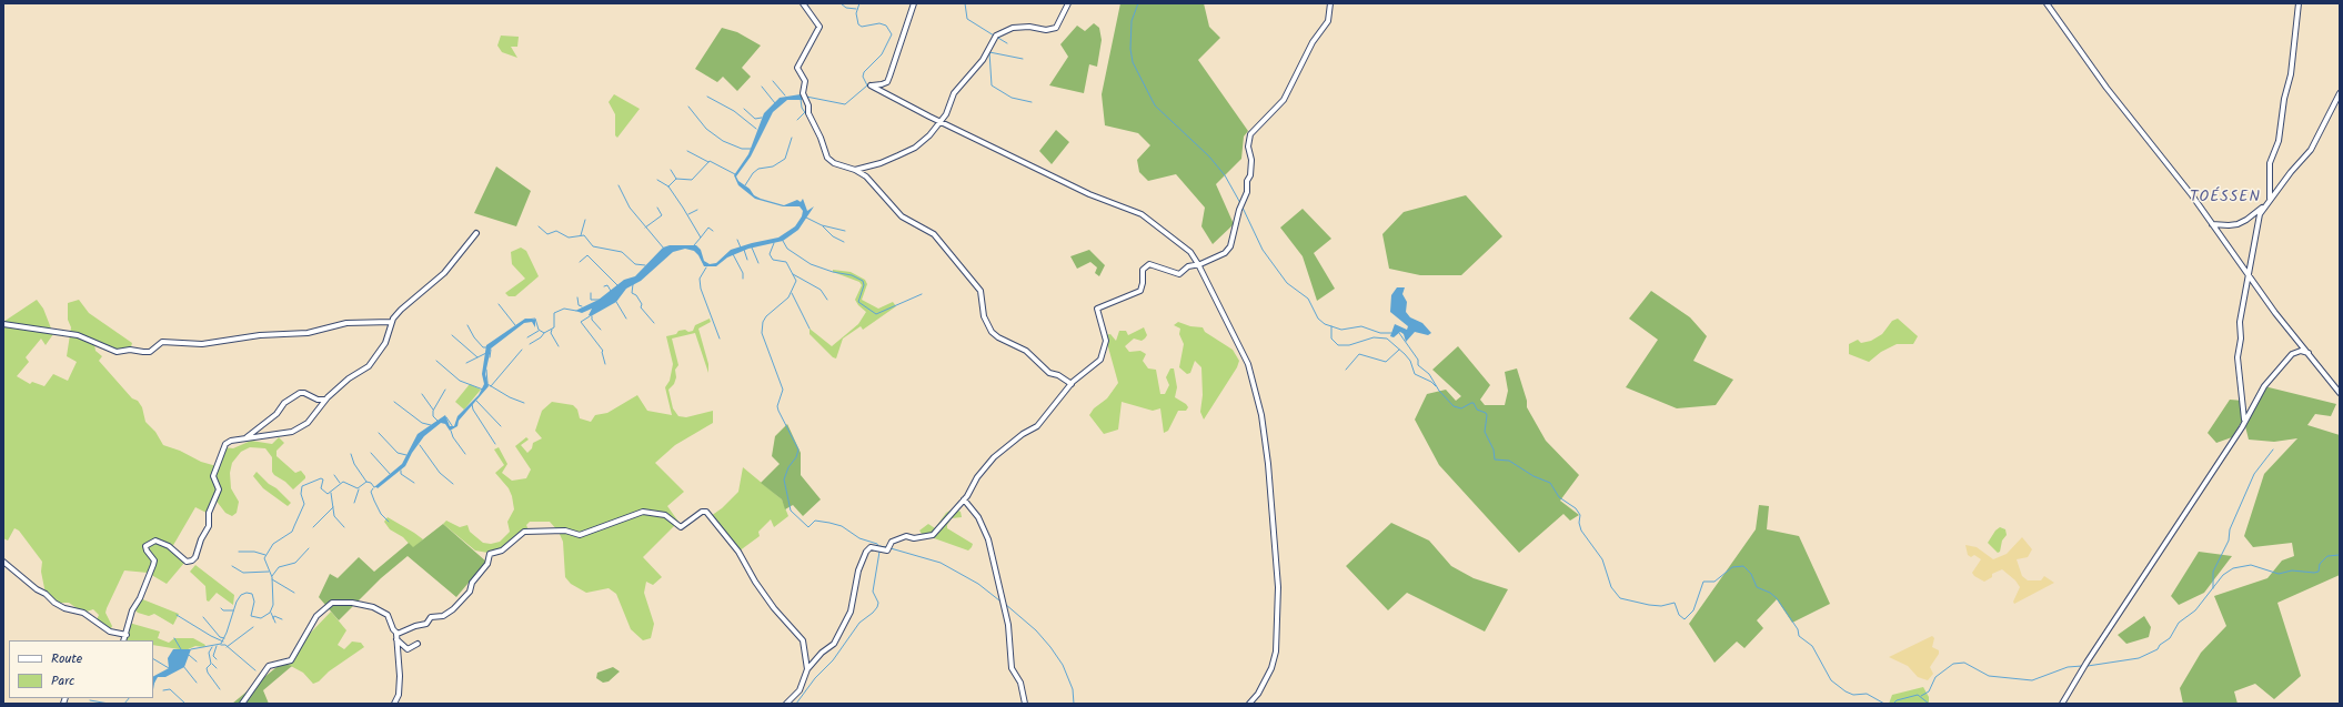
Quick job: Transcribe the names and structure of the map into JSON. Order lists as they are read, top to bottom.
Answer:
{
  "districts": ["TOÉSSEN"],
  "legend": ["Route", "Parc"]
}
